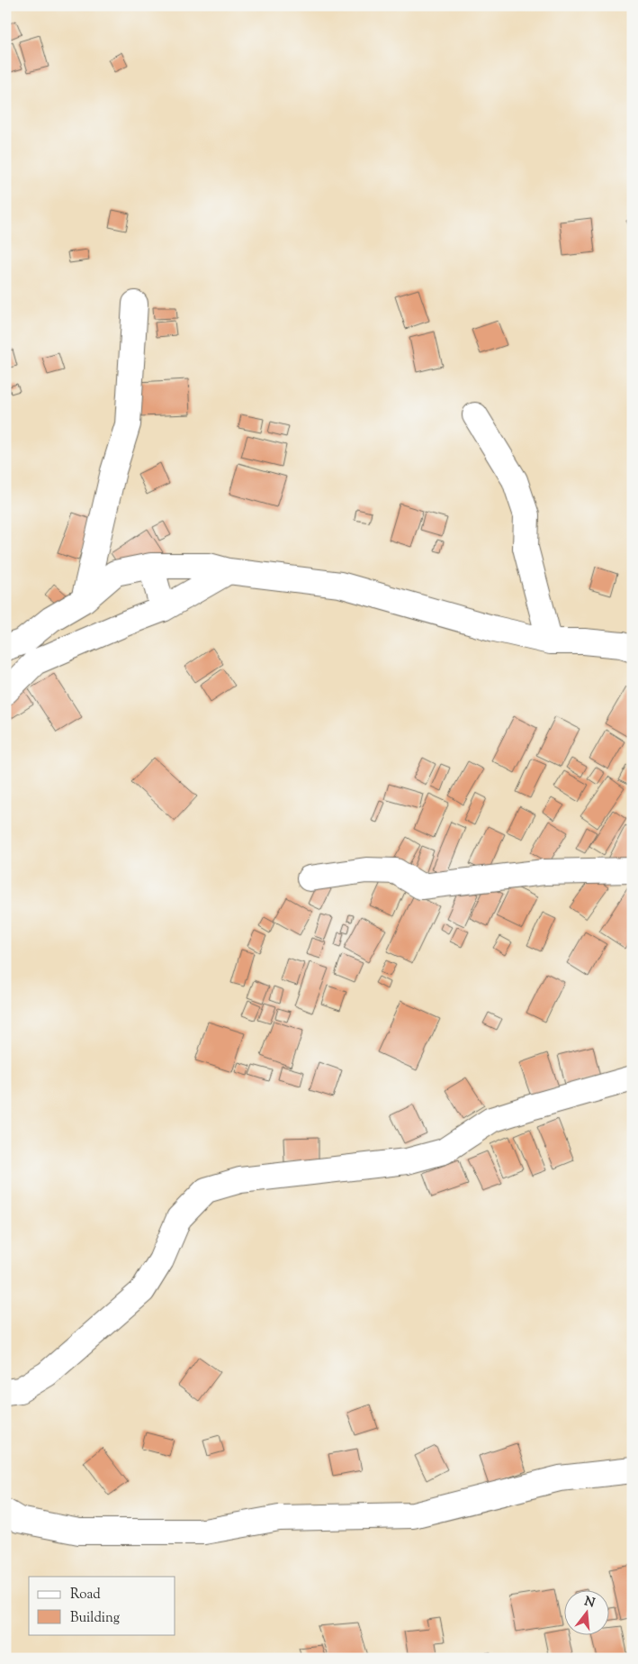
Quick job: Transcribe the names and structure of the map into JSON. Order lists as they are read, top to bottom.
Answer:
{
  "legend": ["Road", "Building"],
  "north": "top"
}
